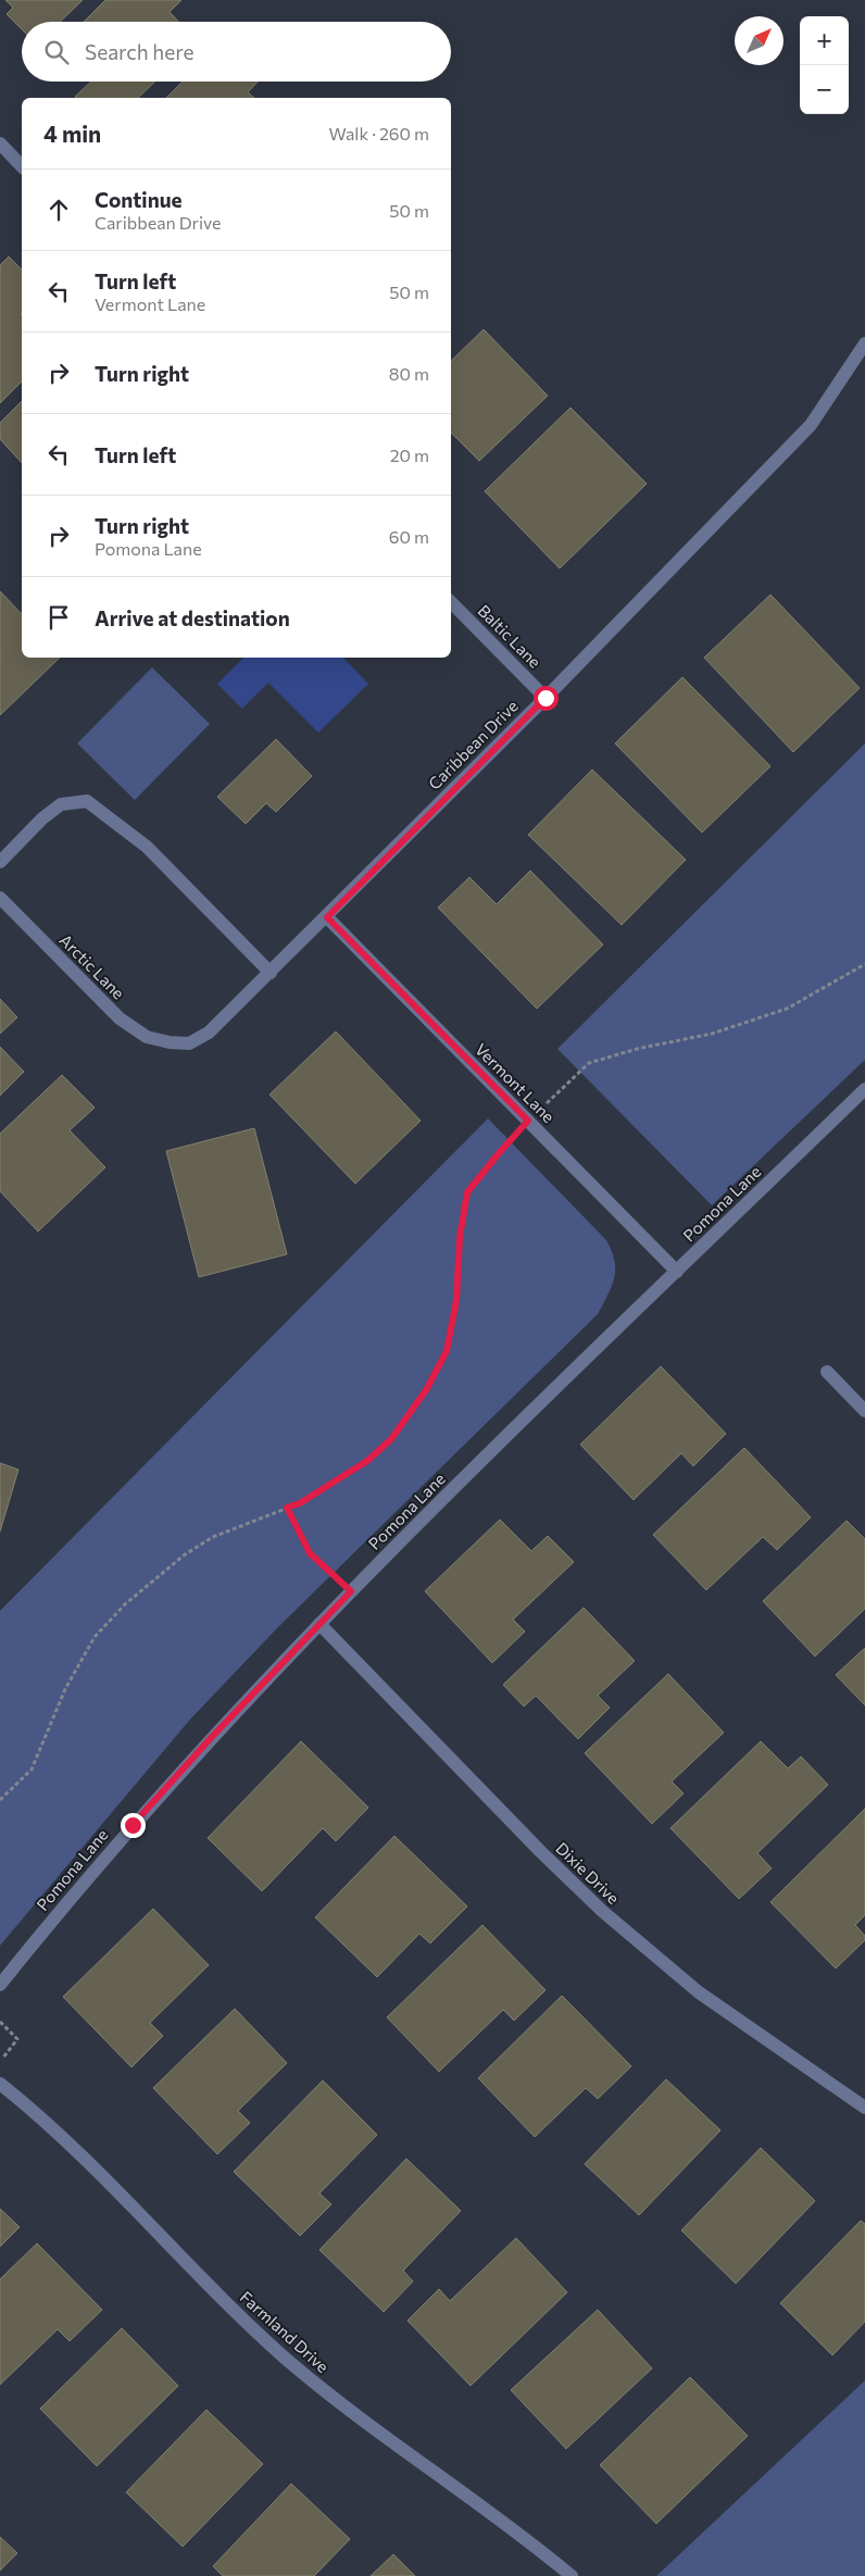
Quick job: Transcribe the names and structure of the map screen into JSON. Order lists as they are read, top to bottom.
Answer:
{
  "streets": {
    "street": [
      "Baltic Lane",
      "Caribbean Drive",
      "Arctic Lane",
      "Vermont Lane",
      "Pomona Lane",
      "Dixie Drive",
      "Farmland Drive"
    ]
  },
  "crossings": [
    ["Baltic Lane", "Caribbean Drive"],
    ["Caribbean Drive", "Arctic Lane"],
    ["Caribbean Drive", "Vermont Lane"],
    ["Vermont Lane", "Pomona Lane"],
    ["Pomona Lane", "Dixie Drive"]
  ],
  "north": "top right",
  "page": {
    "map_buttons": ["+", "−"],
    "search": "Search here",
    "heading": ["4 min", "Walk · 260 m"],
    "list": [
      ["Continue", "Caribbean Drive", "50 m"],
      ["Turn left", "Vermont Lane", "50 m"],
      ["Turn right", "80 m"],
      ["Turn left", "20 m"],
      ["Turn right", "Pomona Lane", "60 m"],
      "Arrive at destination"
    ]
  }
}
